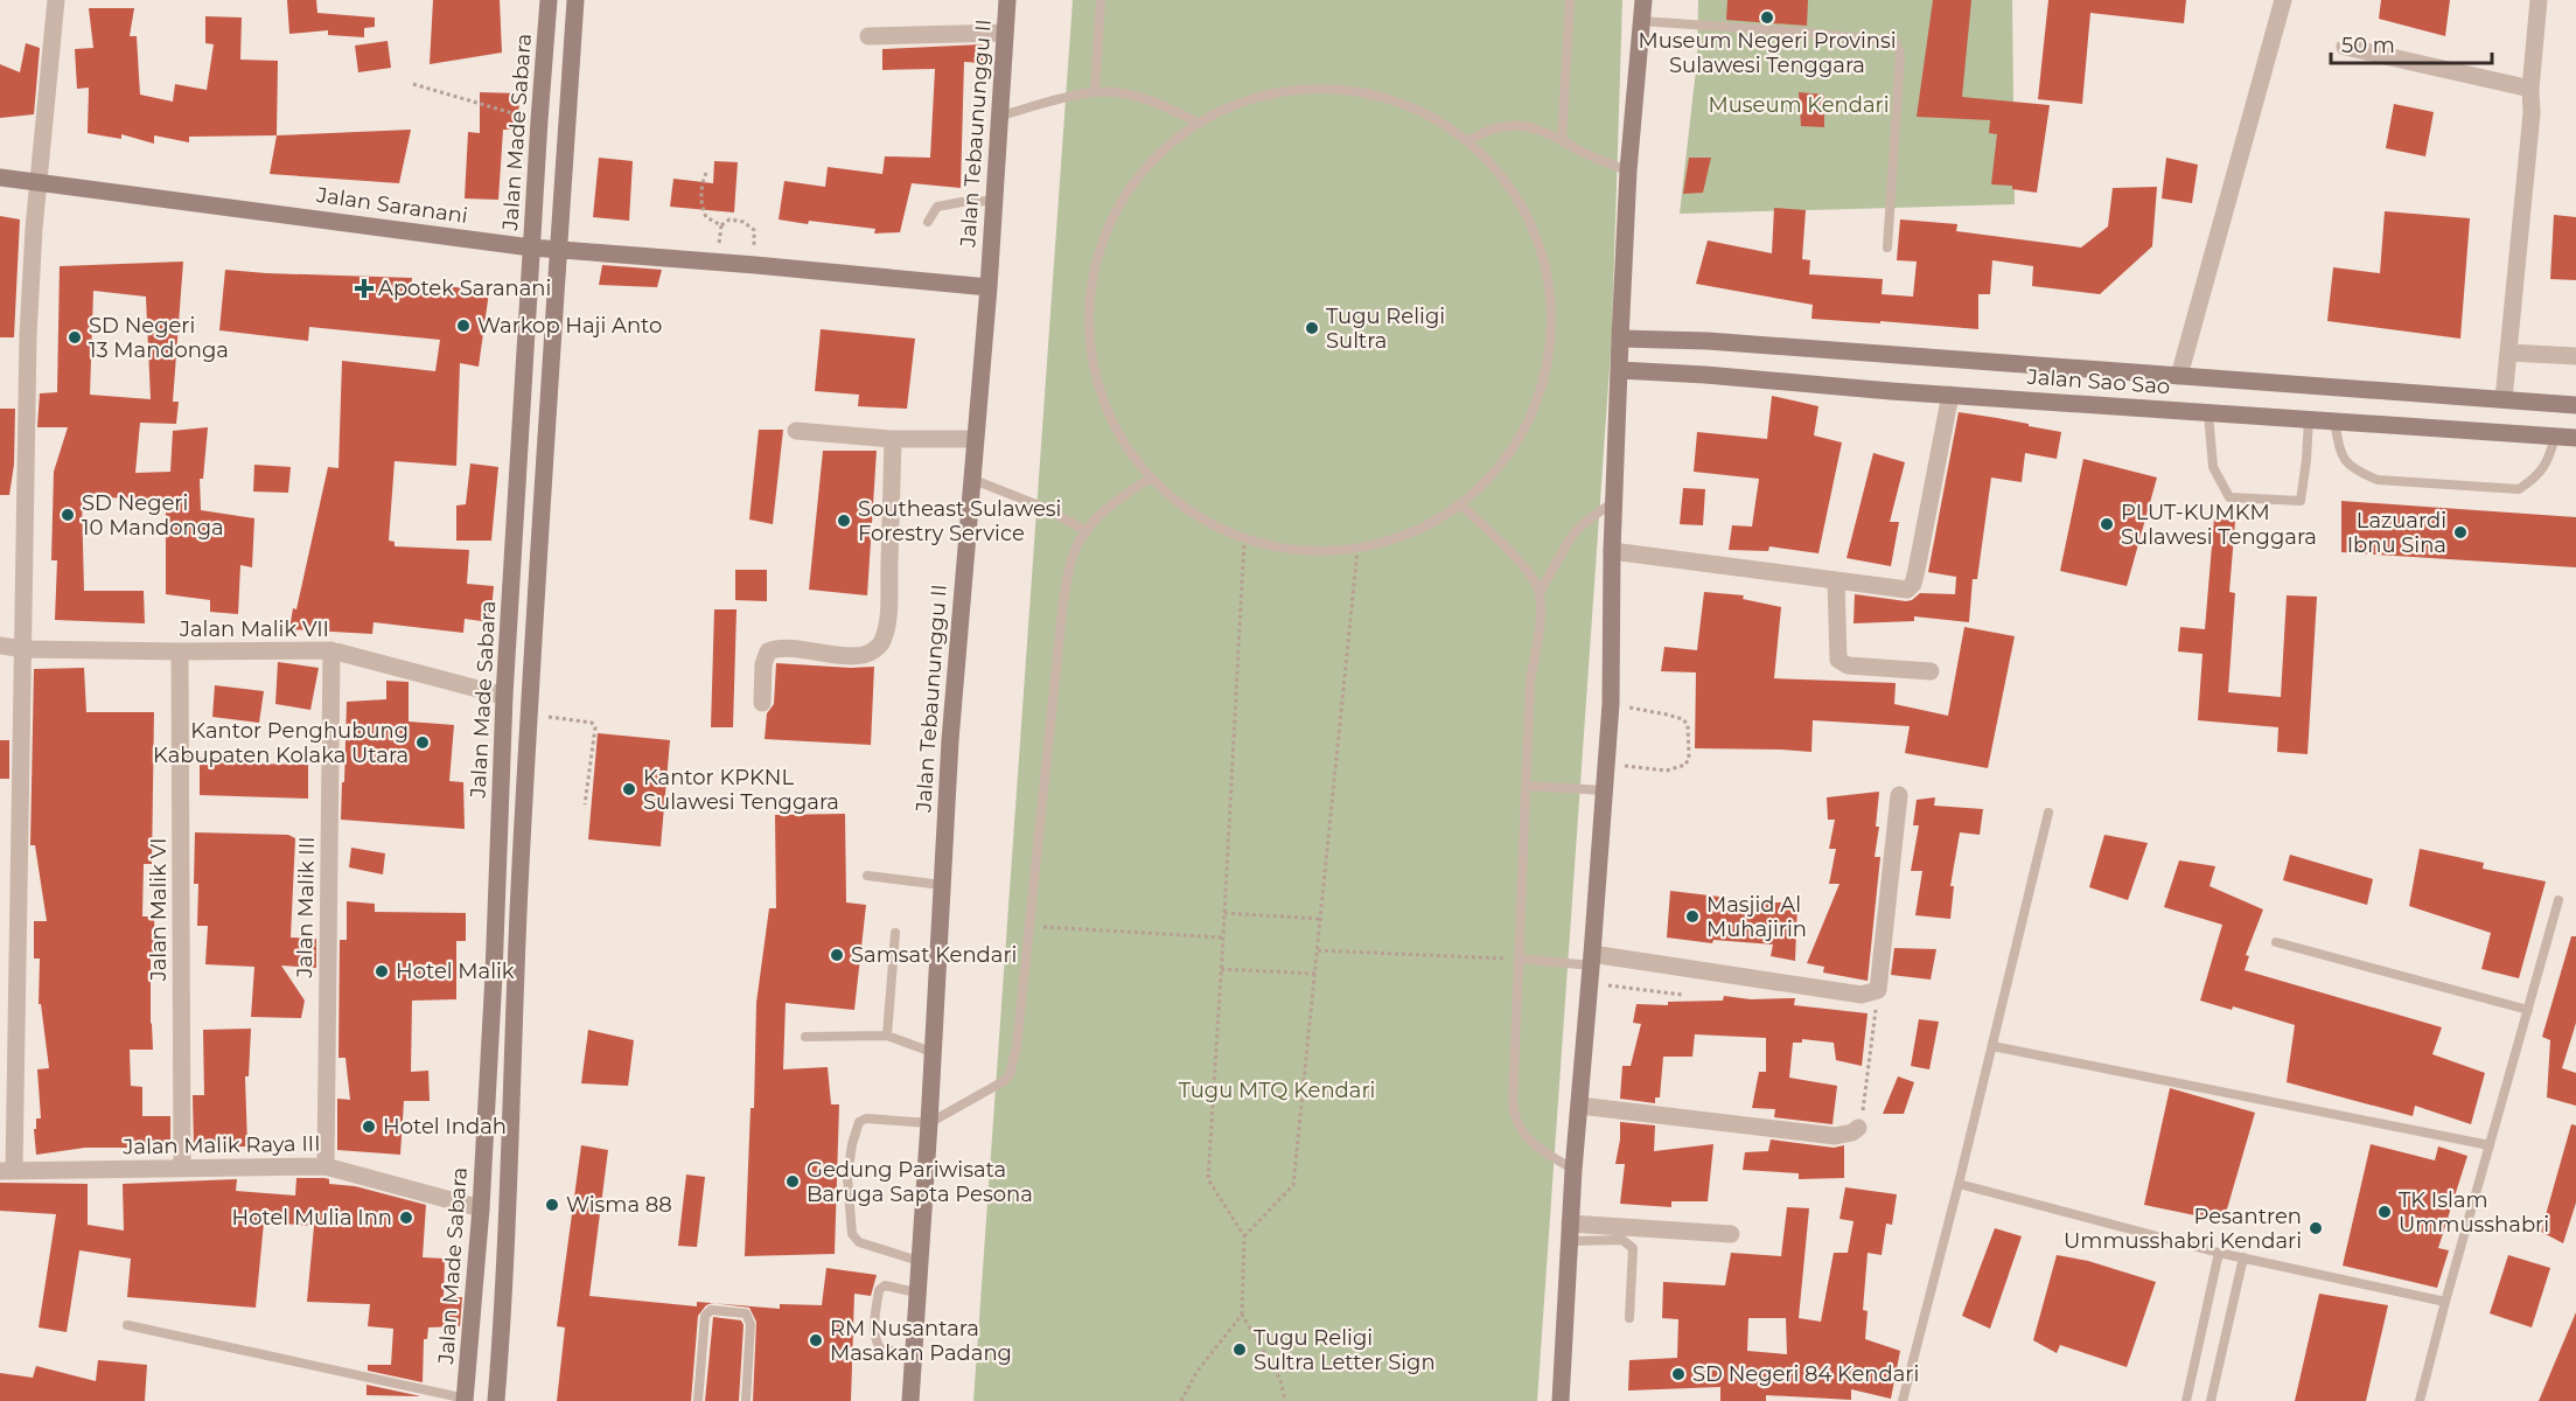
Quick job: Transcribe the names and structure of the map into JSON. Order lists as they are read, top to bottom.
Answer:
{
  "streets": {
    "street": [
      "Jalan Made Sabara",
      "Jalan Tebaununggu II",
      "Jalan Saranani",
      "Jalan Sao Sao",
      "Jalan Malik VII",
      "Jalan Malik III",
      "Jalan Malik VI",
      "Jalan Malik Raya III"
    ]
  },
  "crossings": [
    ["Jalan Made Sabara", "Jalan Saranani"],
    ["Jalan Made Sabara", "Jalan Malik VII"],
    ["Jalan Made Sabara", "Jalan Malik Raya III"],
    ["Jalan Tebaununggu II", "Jalan Saranani"],
    ["Jalan Malik VII", "Jalan Malik III"],
    ["Jalan Malik VII", "Jalan Malik VI"],
    ["Jalan Malik III", "Jalan Malik Raya III"],
    ["Jalan Malik VI", "Jalan Malik Raya III"]
  ],
  "parks": ["Museum Kendari", "Tugu MTQ Kendari"],
  "places": {
    "other": [
      "Museum Negeri Provinsi Sulawesi Tenggara",
      "Warkop Haji Anto",
      "Tugu Religi Sultra",
      "SD Negeri 13 Mandonga",
      "SD Negeri 10 Mandonga",
      "Southeast Sulawesi Forestry Service",
      "PLUT-KUMKM Sulawesi Tenggara",
      "Lazuardi Ibnu Sina",
      "Kantor Penghubung Kabupaten Kolaka Utara",
      "Kantor KPKNL Sulawesi Tenggara",
      "Masjid Al Muhajirin",
      "Samsat Kendari",
      "Hotel Malik",
      "Hotel Indah",
      "Gedung Pariwisata Baruga Sapta Pesona",
      "Wisma 88",
      "TK Islam Ummusshabri",
      "Hotel Mulia Inn",
      "Pesantren Ummusshabri Kendari",
      "RM Nusantara Masakan Padang",
      "Tugu Religi Sultra Letter Sign",
      "SD Negeri 84 Kendari"
    ],
    "health": ["Apotek Saranani"]
  },
  "scale_bar": "50 m"
}
